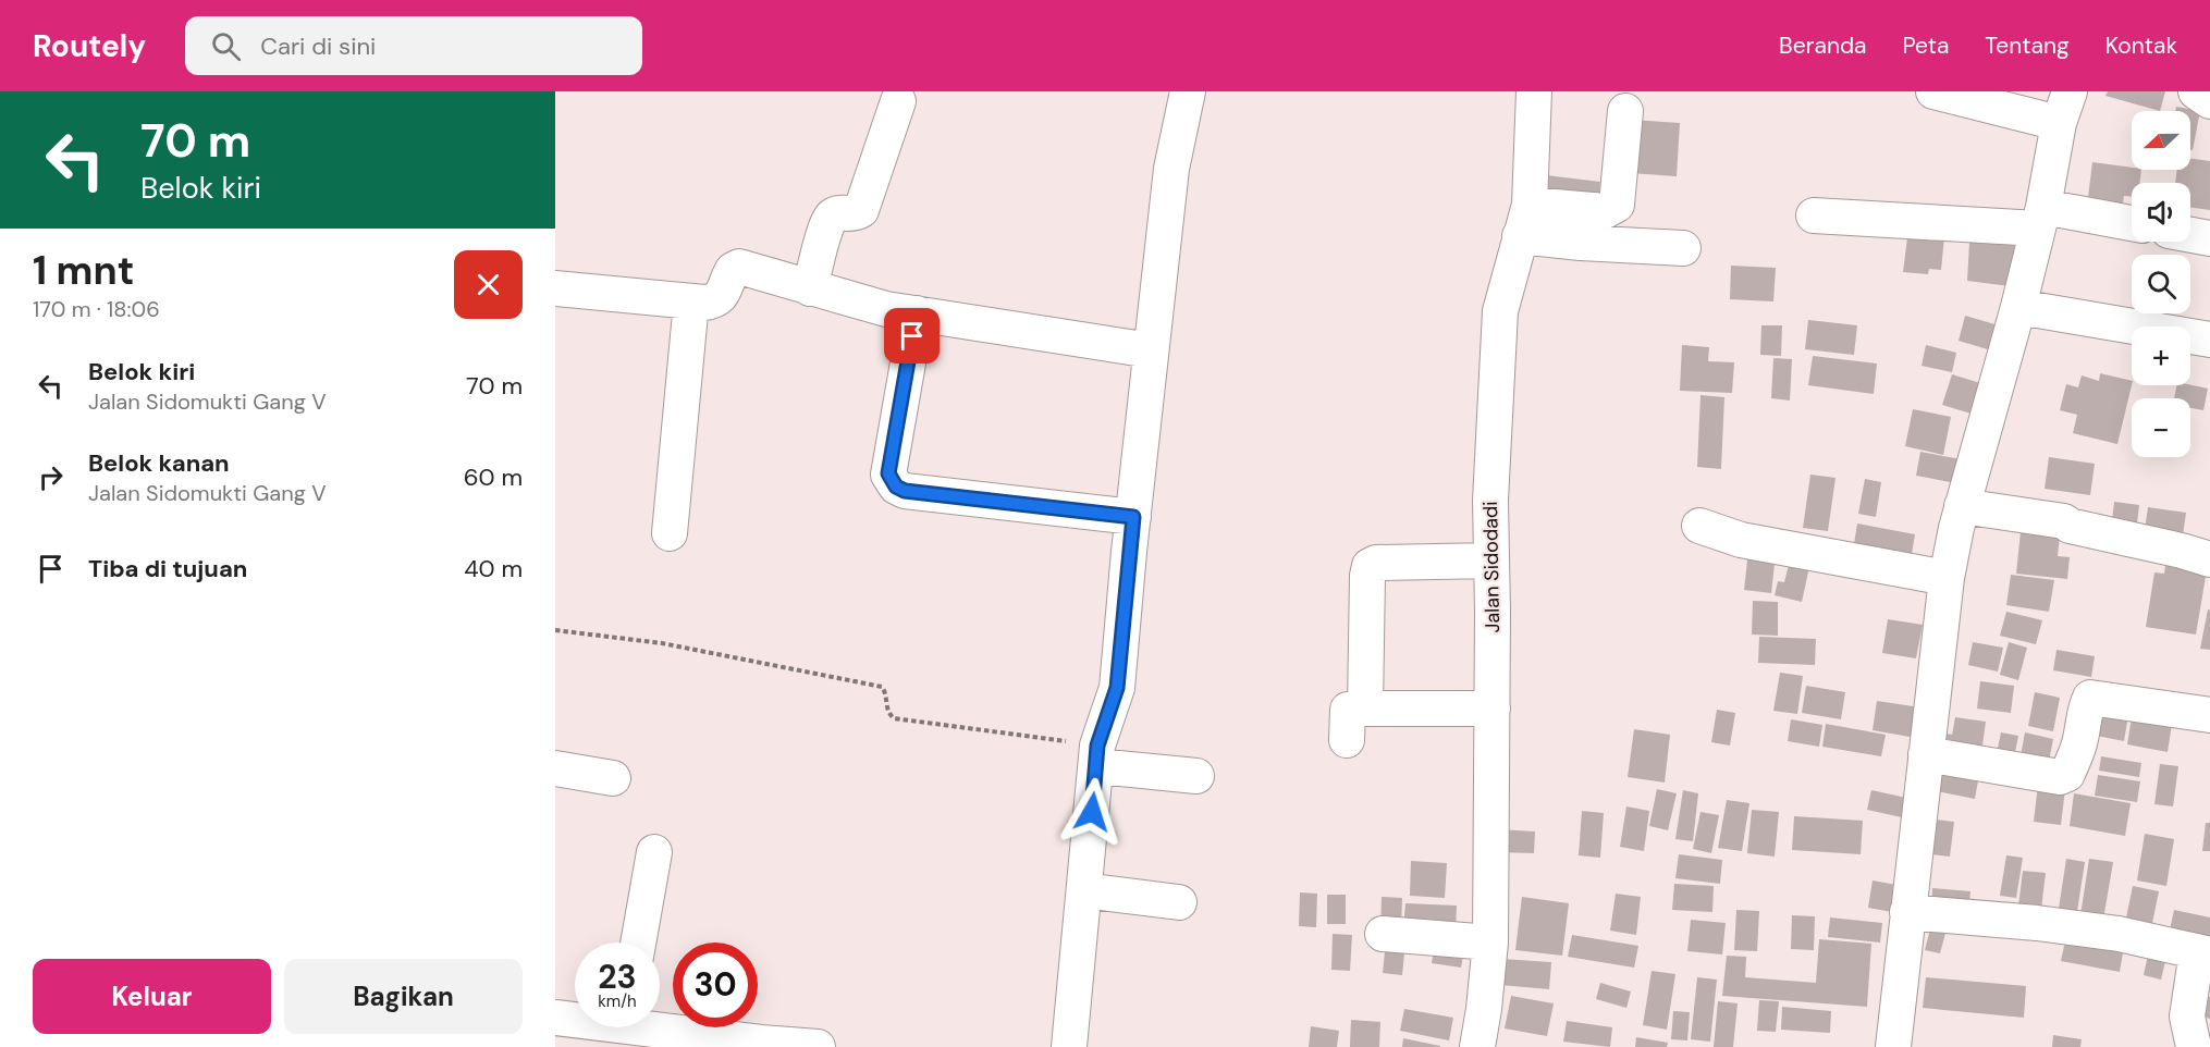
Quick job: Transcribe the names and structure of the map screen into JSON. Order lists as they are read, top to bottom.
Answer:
{
  "streets": {
    "street": ["Jalan Sidodadi"]
  },
  "north": "left",
  "page": {
    "header": "Routely",
    "search": "Cari di sini",
    "nav": [
      "Beranda",
      "Peta",
      "Tentang",
      "Kontak"
    ],
    "turn": ["70 m", "Belok kiri"],
    "map_buttons": ["+", "−"],
    "heading": ["1 mnt", "170 m · 18:06"],
    "list": [
      {
        "name": "Belok kiri",
        "note": "Jalan Sidomukti Gang V",
        "value": "70 m"
      },
      {
        "name": "Belok kanan",
        "note": "Jalan Sidomukti Gang V",
        "value": "60 m"
      },
      {
        "name": "Tiba di tujuan",
        "value": "40 m"
      }
    ],
    "speed": "23 km/h",
    "limit": "30",
    "buttons": ["Keluar", "Bagikan"]
  }
}
